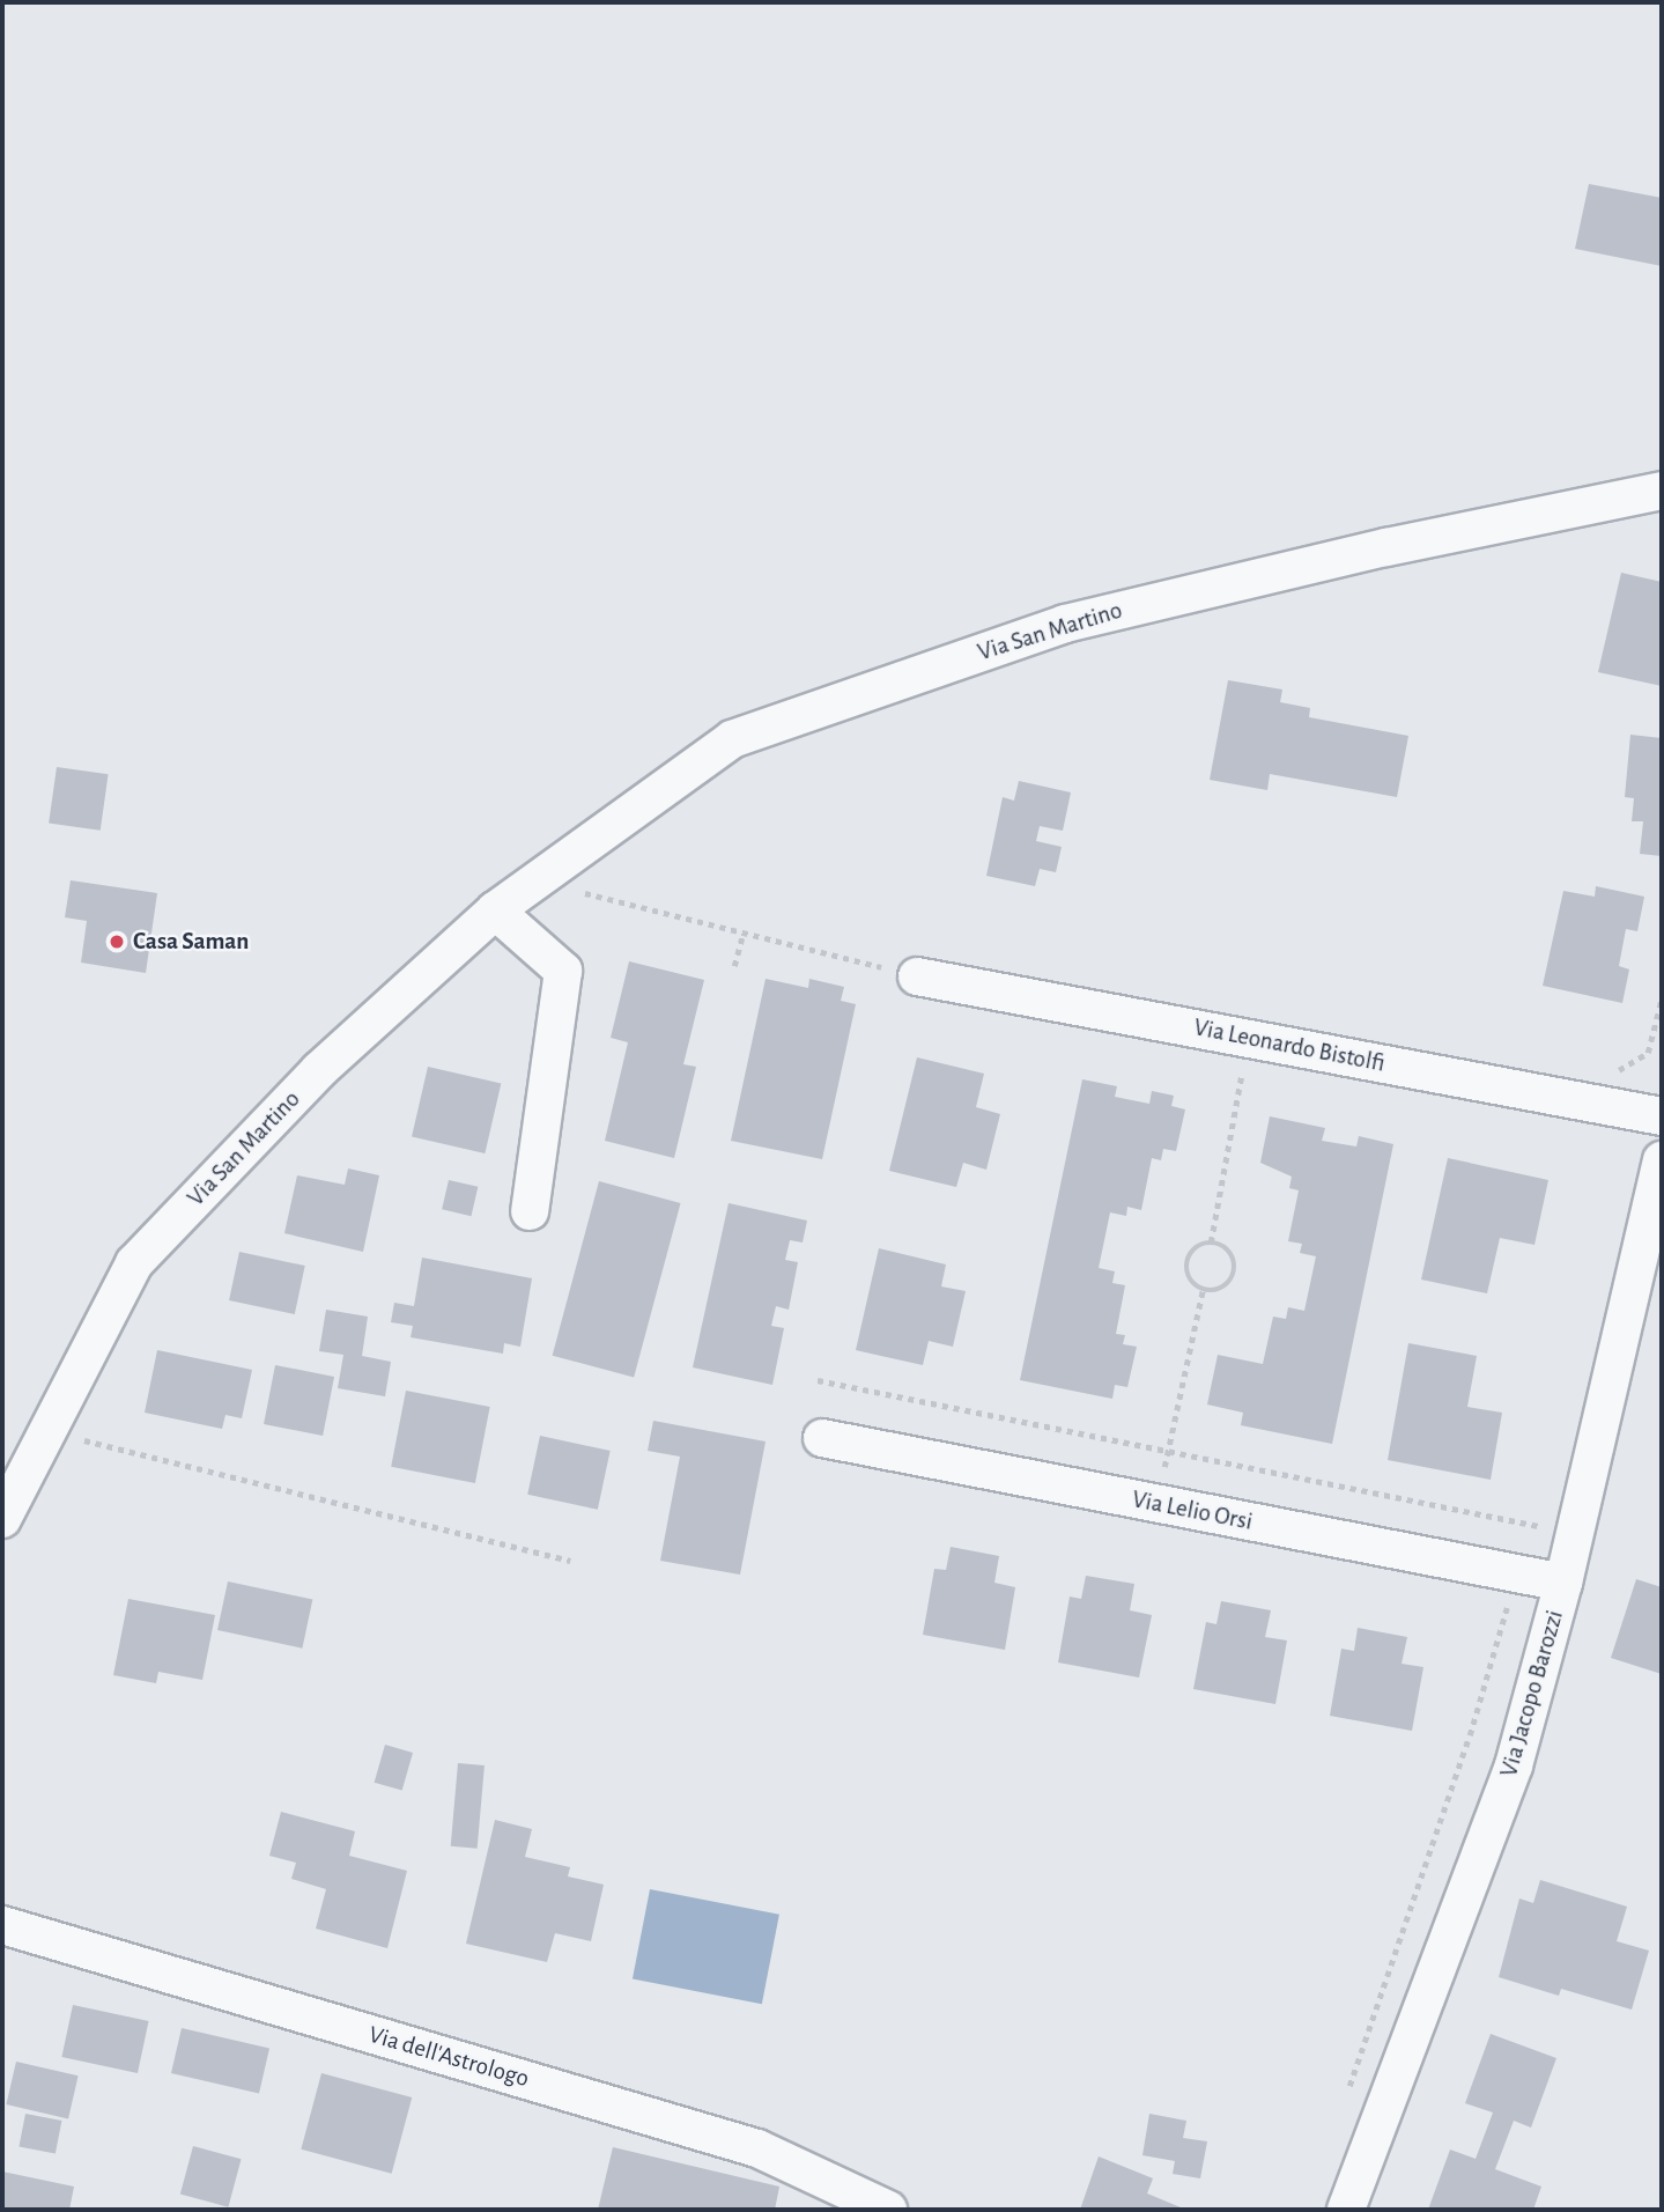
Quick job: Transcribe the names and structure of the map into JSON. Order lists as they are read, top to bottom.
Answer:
{
  "streets": {
    "street": [
      "Via San Martino",
      "Via Leonardo Bistolfi",
      "Via Lelio Orsi",
      "Via Jacopo Barozzi",
      "Via dell'Astrologo"
    ]
  },
  "crossings": [
    ["Via Lelio Orsi", "Via Jacopo Barozzi"]
  ],
  "places": ["Casa Saman"]
}
